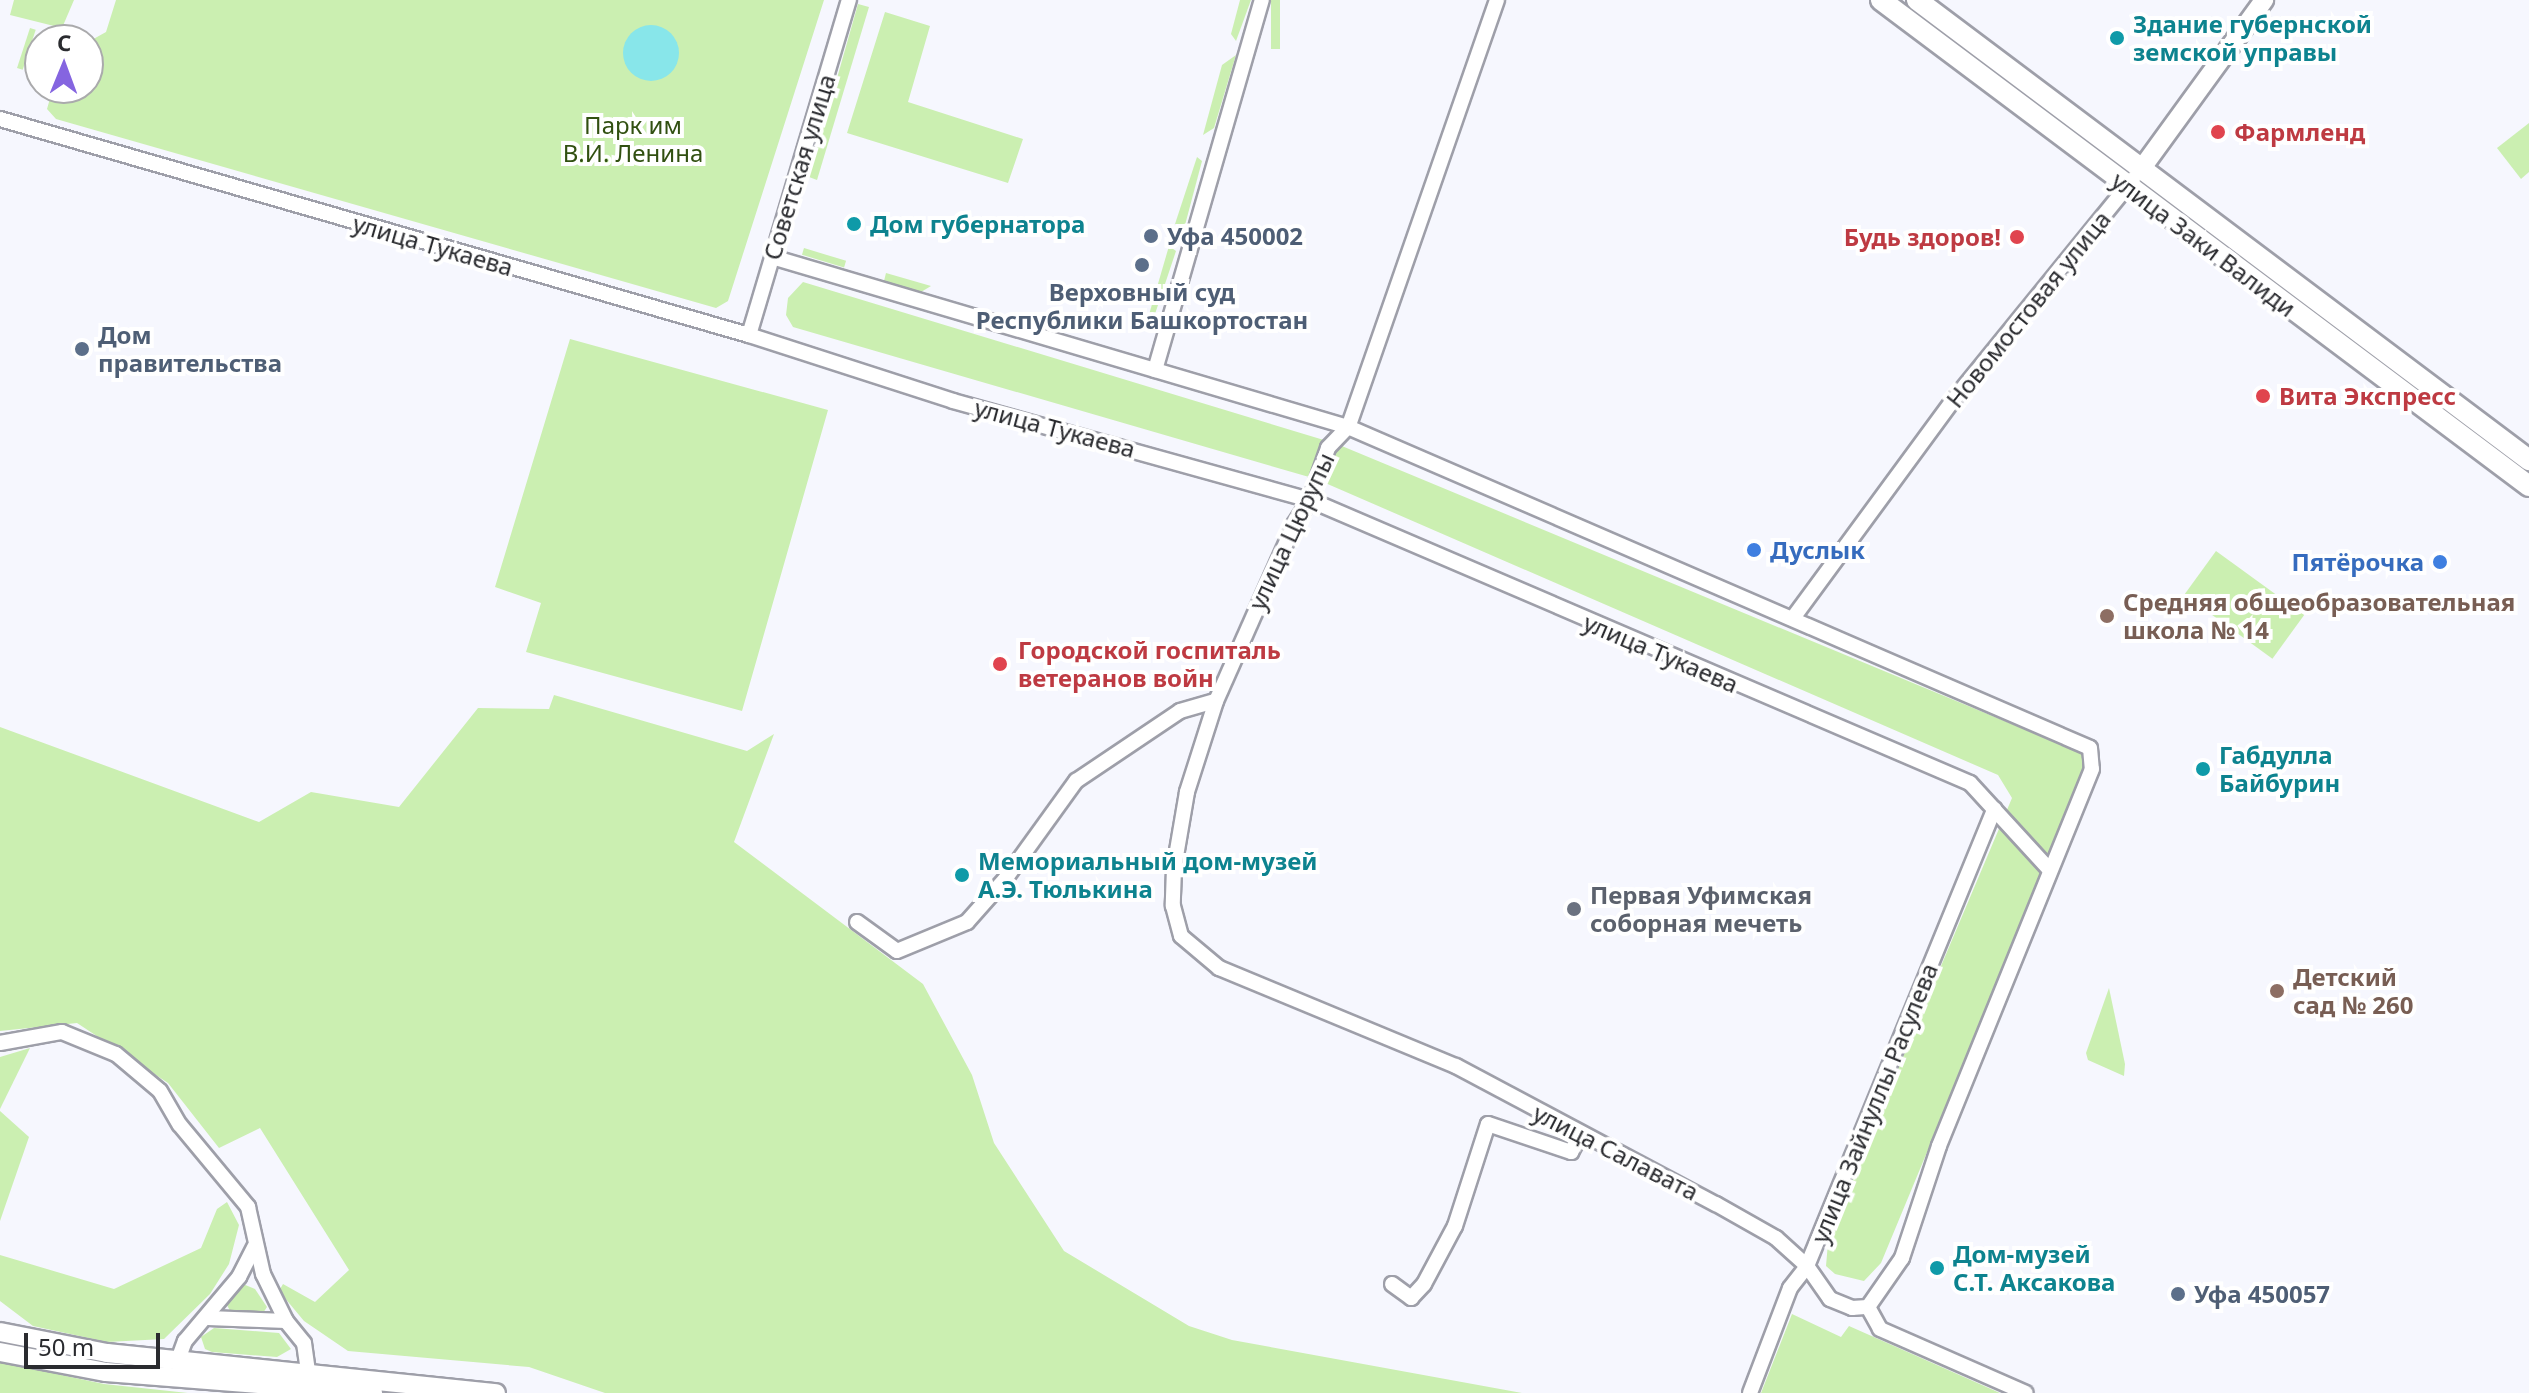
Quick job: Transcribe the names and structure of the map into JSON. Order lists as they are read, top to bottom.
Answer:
{
  "streets": {
    "main road": ["улица Заки Валиди"],
    "street": [
      "Советская улица",
      "улица Тукаева",
      "Новомостовая улица",
      "улица Цюрупы",
      "улица Зайнуллы Расулева",
      "улица Салавата"
    ]
  },
  "crossings": [
    ["Советская улица", "улица Тукаева"],
    ["улица Заки Валиди", "Новомостовая улица"],
    ["улица Тукаева", "улица Цюрупы"],
    ["улица Тукаева", "улица Зайнуллы Расулева"],
    ["улица Цюрупы", "улица Салавата"],
    ["улица Зайнуллы Расулева", "улица Салавата"]
  ],
  "parks": ["Парк им В.И. Ленина"],
  "places": [
    "Здание губернской земской управы",
    "Фармленд",
    "Дом губернатора",
    "Уфа 450002",
    "Будь здоров!",
    "Верховный суд Республики Башкортостан",
    "Дом правительства",
    "Вита Экспресс",
    "Дуслык",
    "Пятёрочка",
    "Средняя общеобразовательная школа № 14",
    "Городской госпиталь ветеранов войн",
    "Габдулла Байбурин",
    "Мемориальный дом-музей А.Э. Тюлькина",
    "Первая Уфимская соборная мечеть",
    "Детский сад № 260",
    "Дом-музей С.Т. Аксакова",
    "Уфа 450057"
  ],
  "scale_bar": "50 m",
  "north": "top"
}
